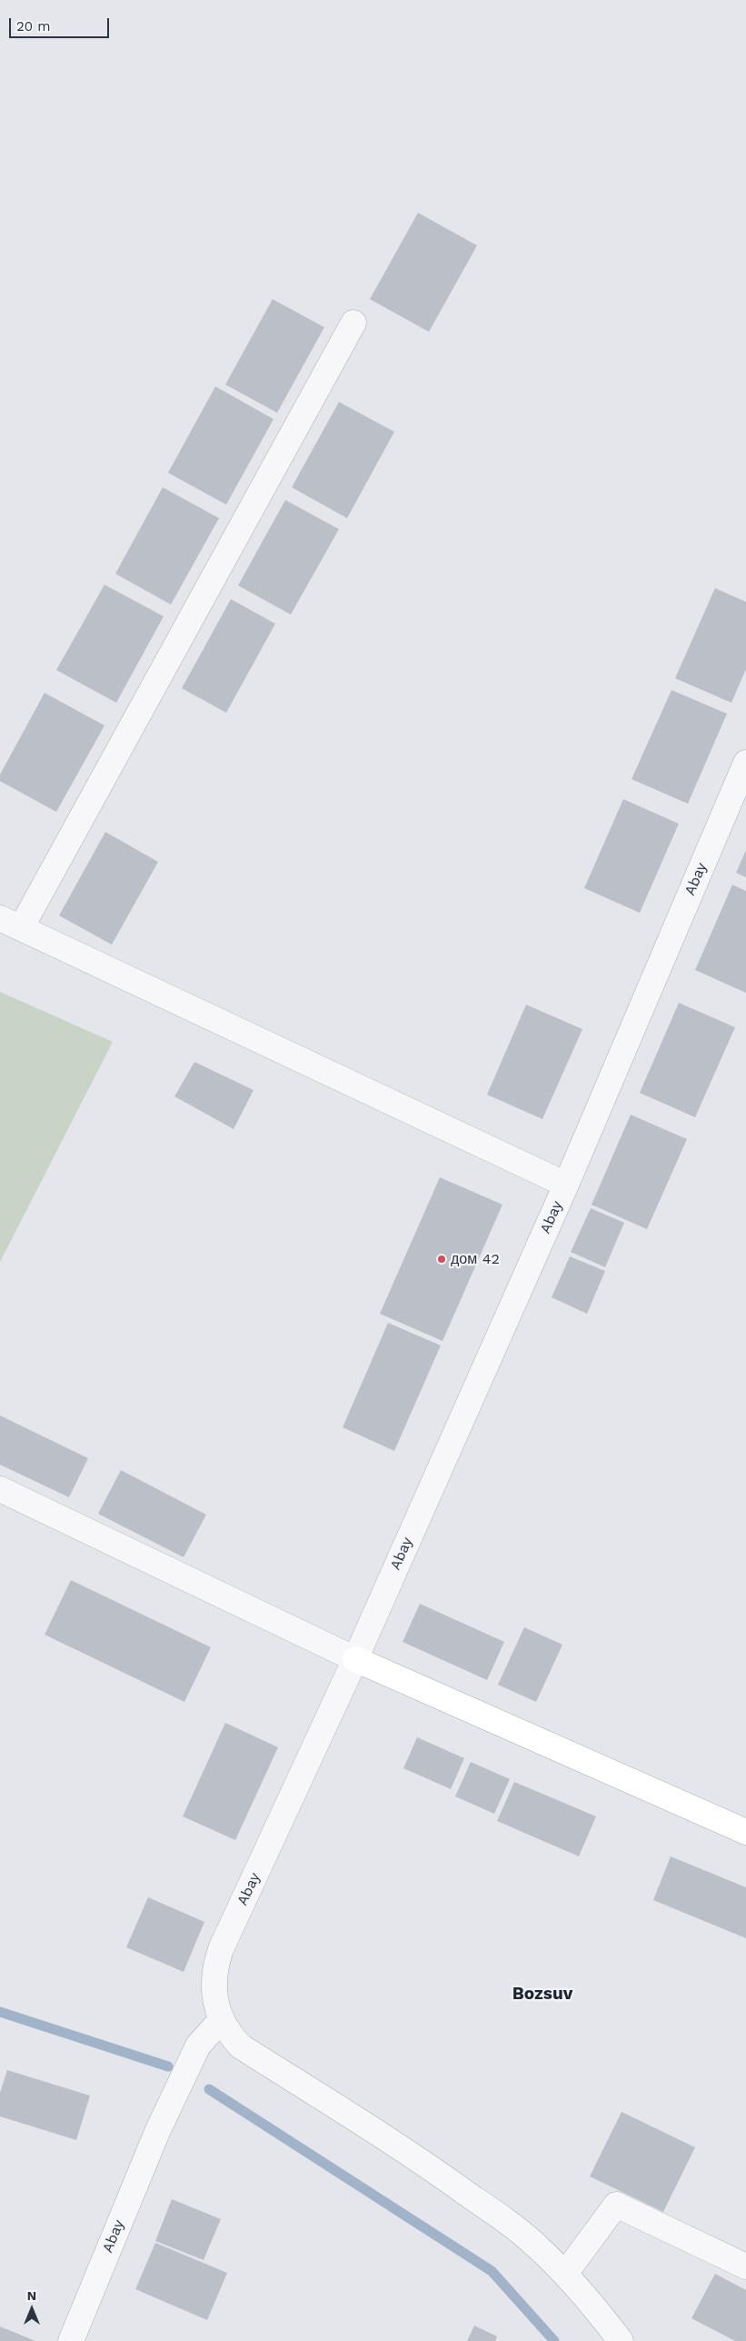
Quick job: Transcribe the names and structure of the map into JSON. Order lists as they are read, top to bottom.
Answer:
{
  "streets": {
    "street": ["Abay"]
  },
  "districts": ["Bozsuv"],
  "places": ["дом 42"],
  "scale_bar": "20 m",
  "north": "top"
}
